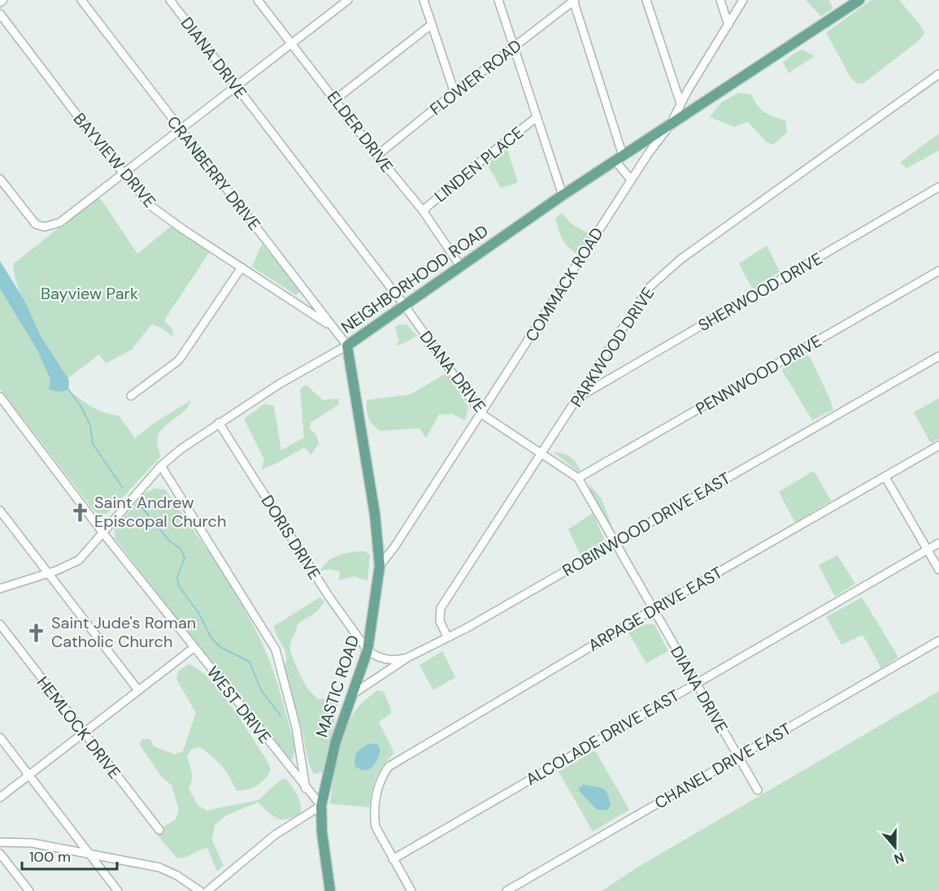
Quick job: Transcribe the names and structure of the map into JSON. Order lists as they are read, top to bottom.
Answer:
{
  "streets": {
    "main road": ["NEIGHBORHOOD ROAD", "MASTIC ROAD"],
    "street": [
      "DIANA DRIVE",
      "FLOWER ROAD",
      "ELDER DRIVE",
      "BAYVIEW DRIVE",
      "LINDEN PLACE",
      "CRANBERRY DRIVE",
      "COMMACK ROAD",
      "SHERWOOD DRIVE",
      "PARKWOOD DRIVE",
      "PENNWOOD DRIVE",
      "ROBINWOOD DRIVE EAST",
      "DORIS DRIVE",
      "ARPAGE DRIVE EAST",
      "WEST DRIVE",
      "HEMLOCK DRIVE",
      "ALCOLADE DRIVE EAST",
      "CHANEL DRIVE EAST"
    ]
  },
  "crossings": [
    ["DIANA DRIVE", "NEIGHBORHOOD ROAD"],
    ["DIANA DRIVE", "COMMACK ROAD"],
    ["DIANA DRIVE", "PARKWOOD DRIVE"],
    ["DIANA DRIVE", "PENNWOOD DRIVE"],
    ["DIANA DRIVE", "ROBINWOOD DRIVE EAST"],
    ["DIANA DRIVE", "ARPAGE DRIVE EAST"],
    ["DIANA DRIVE", "ALCOLADE DRIVE EAST"],
    ["DIANA DRIVE", "CHANEL DRIVE EAST"],
    ["FLOWER ROAD", "ELDER DRIVE"],
    ["ELDER DRIVE", "LINDEN PLACE"],
    ["ELDER DRIVE", "NEIGHBORHOOD ROAD"],
    ["BAYVIEW DRIVE", "CRANBERRY DRIVE"],
    ["CRANBERRY DRIVE", "NEIGHBORHOOD ROAD"],
    ["CRANBERRY DRIVE", "MASTIC ROAD"],
    ["NEIGHBORHOOD ROAD", "COMMACK ROAD"],
    ["NEIGHBORHOOD ROAD", "DORIS DRIVE"],
    ["NEIGHBORHOOD ROAD", "MASTIC ROAD"],
    ["NEIGHBORHOOD ROAD", "WEST DRIVE"],
    ["COMMACK ROAD", "MASTIC ROAD"],
    ["SHERWOOD DRIVE", "PARKWOOD DRIVE"],
    ["PARKWOOD DRIVE", "ROBINWOOD DRIVE EAST"],
    ["ROBINWOOD DRIVE EAST", "MASTIC ROAD"],
    ["DORIS DRIVE", "MASTIC ROAD"],
    ["ARPAGE DRIVE EAST", "ALCOLADE DRIVE EAST"],
    ["MASTIC ROAD", "WEST DRIVE"]
  ],
  "parks": ["Bayview Park"],
  "places": {
    "church": ["Saint Andrew Episcopal Church", "Saint Jude's Roman Catholic Church"]
  },
  "scale_bar": "100 m",
  "north": "bottom"
}
